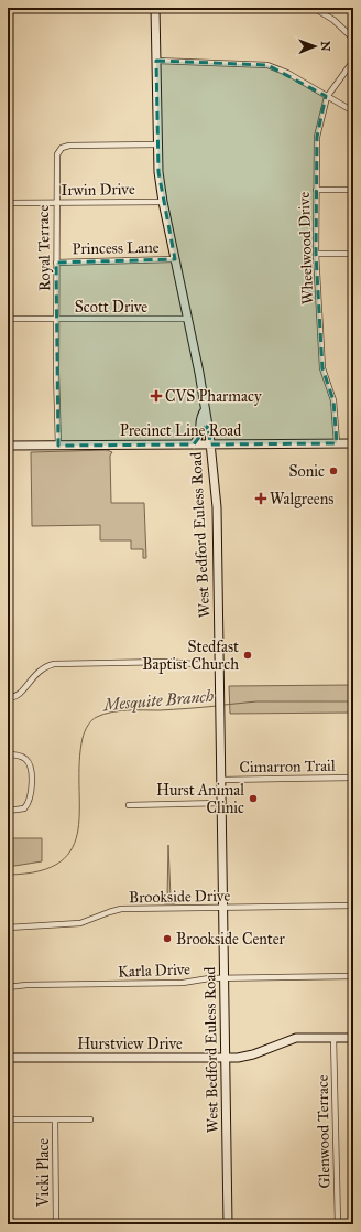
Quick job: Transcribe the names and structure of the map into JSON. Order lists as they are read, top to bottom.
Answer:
{
  "streets": {
    "main road": ["Precinct Line Road", "West Bedford Euless Road", "Hurstview Drive"],
    "street": [
      "Irwin Drive",
      "Royal Terrace",
      "Princess Lane",
      "Wheelwood Drive",
      "Scott Drive",
      "Cimarron Trail",
      "Brookside Drive",
      "Karla Drive",
      "Glenwood Terrace",
      "Vicki Place"
    ]
  },
  "crossings": [
    ["Irwin Drive", "Royal Terrace"],
    ["Irwin Drive", "West Bedford Euless Road"],
    ["Royal Terrace", "Princess Lane"],
    ["Royal Terrace", "Scott Drive"],
    ["Royal Terrace", "Precinct Line Road"],
    ["Royal Terrace", "West Bedford Euless Road"],
    ["Princess Lane", "West Bedford Euless Road"],
    ["Wheelwood Drive", "Precinct Line Road"],
    ["Scott Drive", "West Bedford Euless Road"],
    ["Precinct Line Road", "West Bedford Euless Road"],
    ["West Bedford Euless Road", "Cimarron Trail"],
    ["West Bedford Euless Road", "Brookside Drive"],
    ["West Bedford Euless Road", "Karla Drive"],
    ["West Bedford Euless Road", "Hurstview Drive"],
    ["Hurstview Drive", "Glenwood Terrace"]
  ],
  "water": ["Mesquite Branch"],
  "places": {
    "health": ["CVS Pharmacy", "Walgreens"],
    "other": [
      "Sonic",
      "Stedfast Baptist Church",
      "Hurst Animal Clinic",
      "Brookside Center"
    ]
  },
  "north": "right"
}
